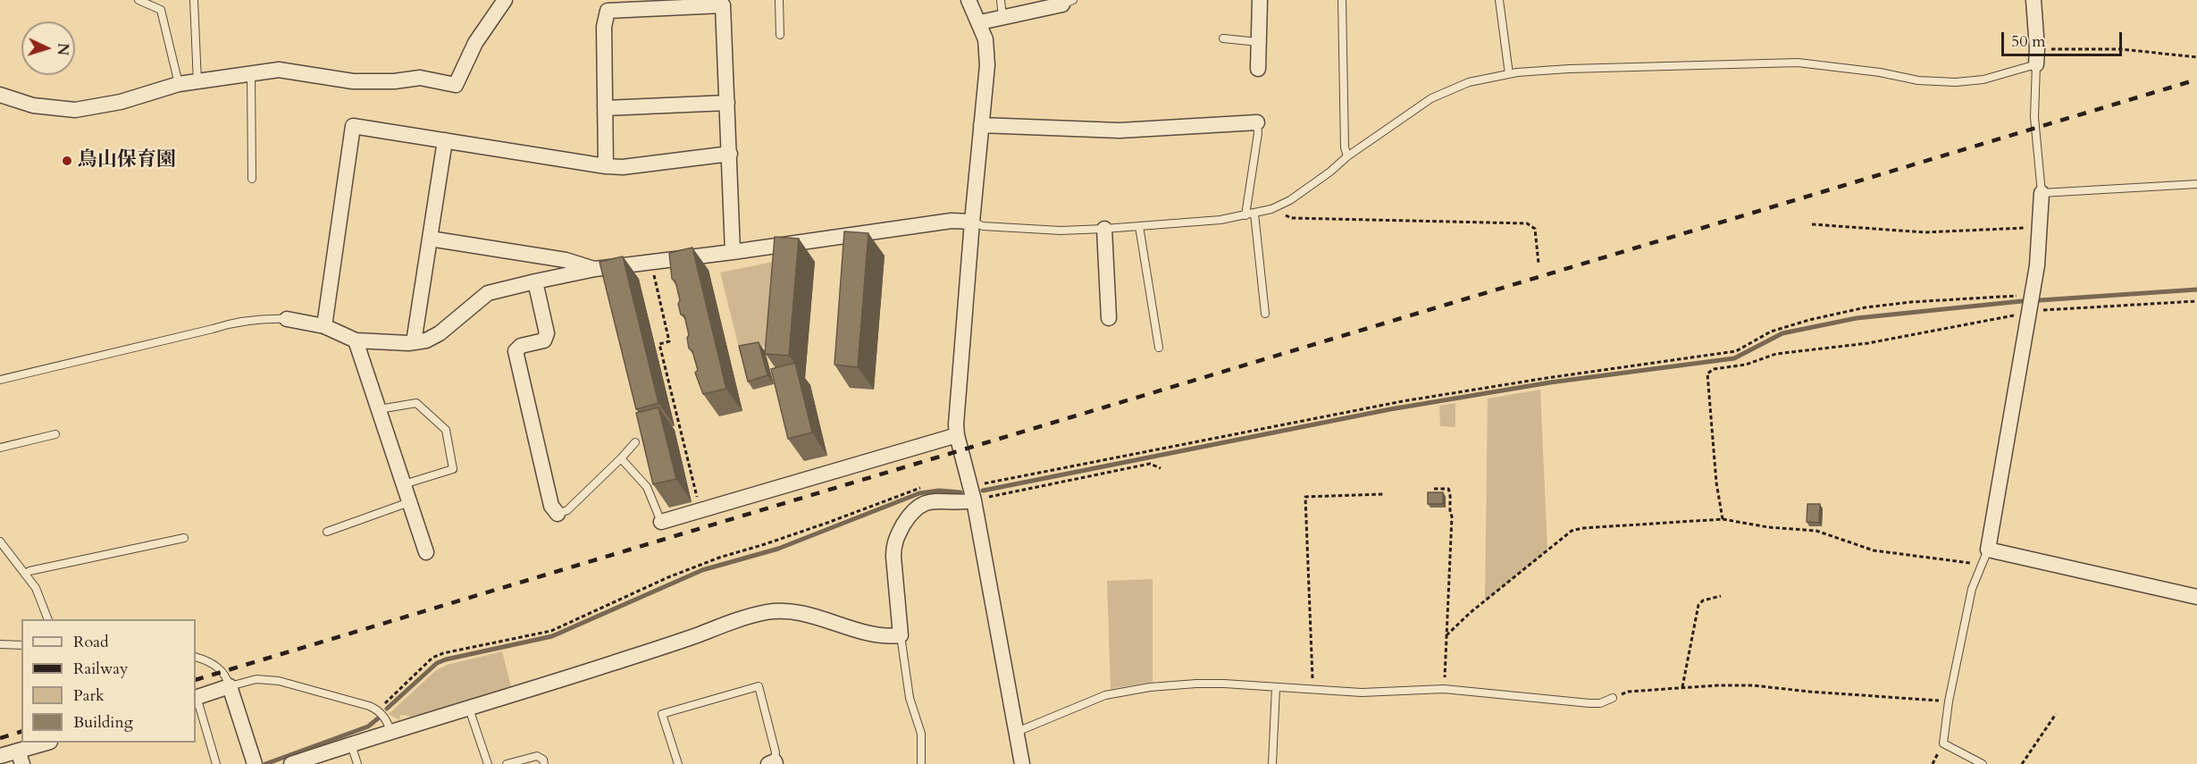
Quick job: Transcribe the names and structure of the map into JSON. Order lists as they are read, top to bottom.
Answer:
{
  "places": ["鳥山保育園"],
  "legend": [
    "Road",
    "Railway",
    "Park",
    "Building"
  ],
  "scale_bar": "50 m",
  "north": "right"
}
